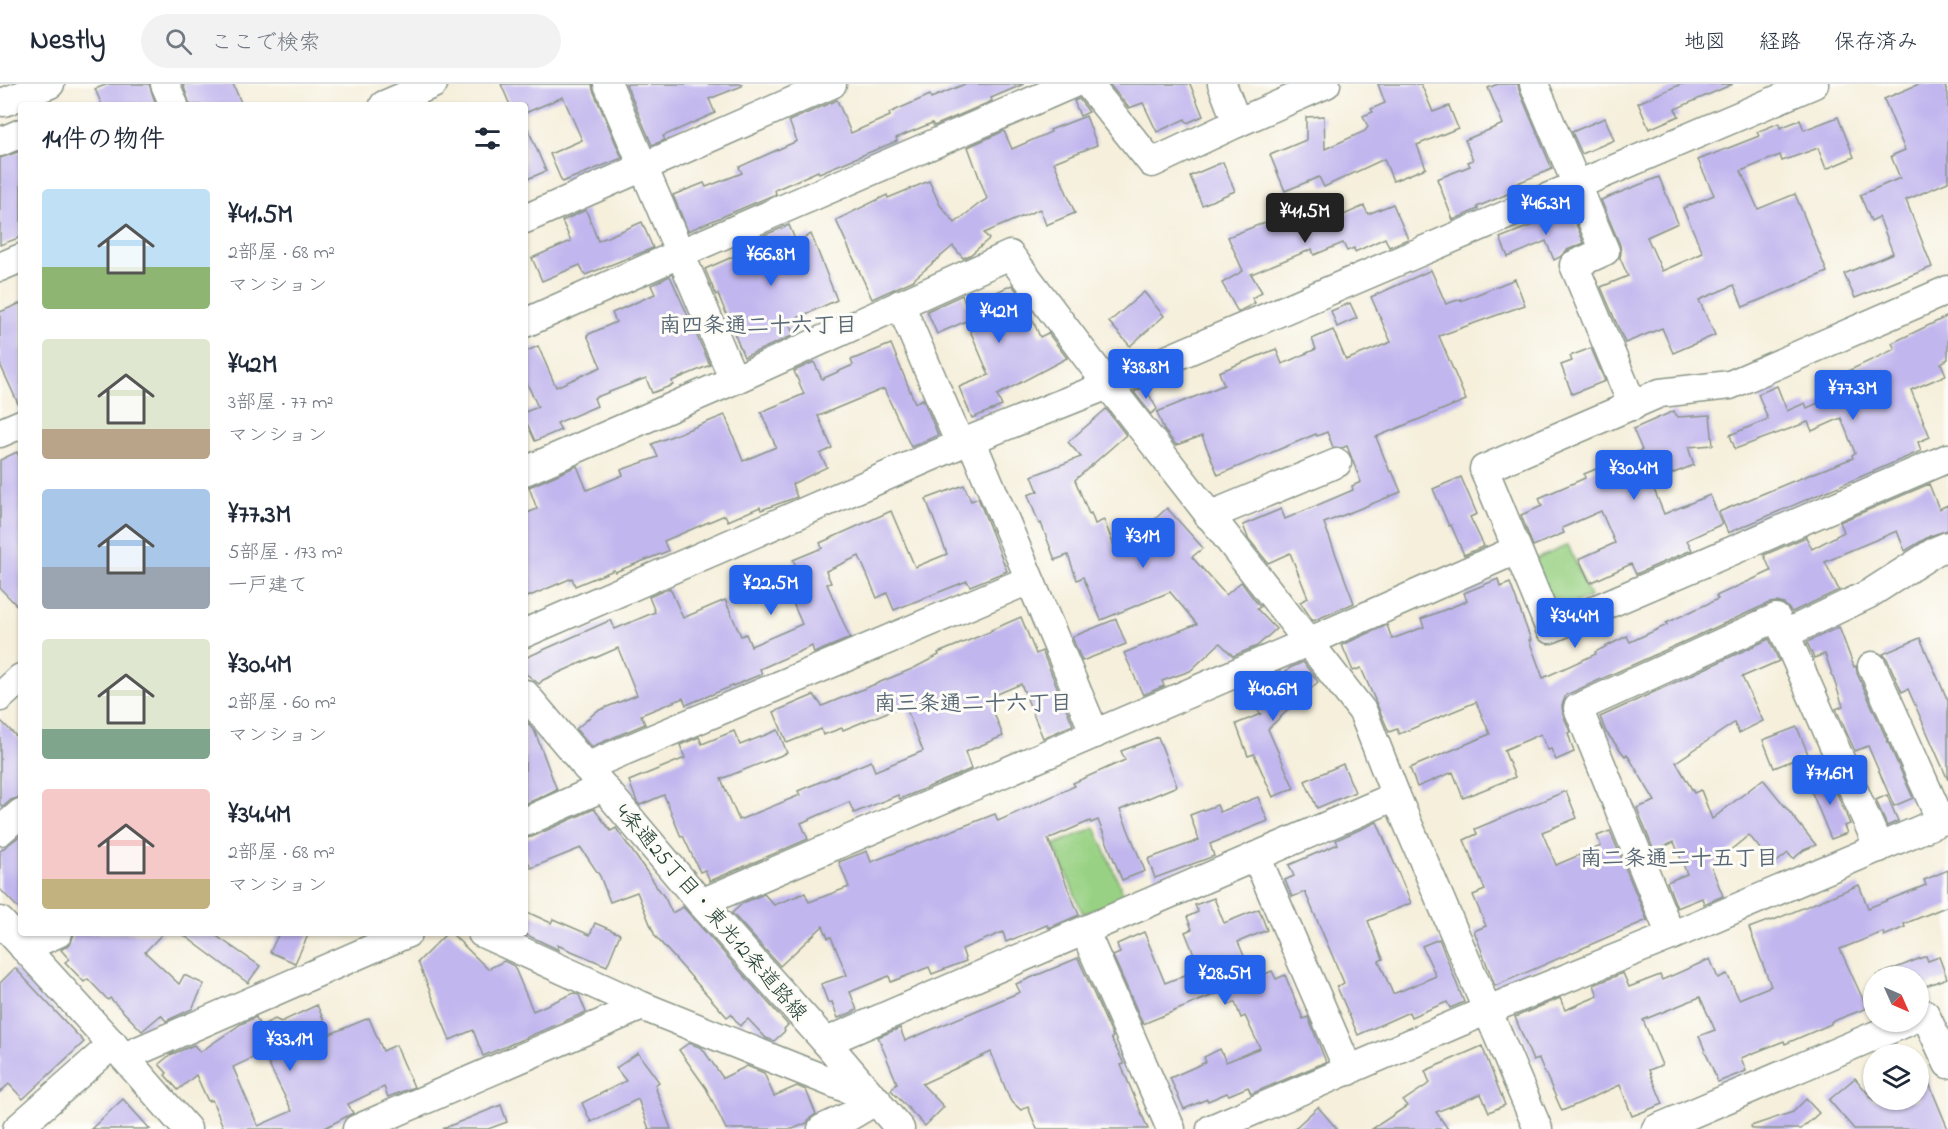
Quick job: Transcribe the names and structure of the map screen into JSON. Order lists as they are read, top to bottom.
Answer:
{
  "streets": {
    "street": ["4条通25丁目・東光12条道路線"]
  },
  "districts": ["南四条通二十六丁目", "南三条通二十六丁目", "南二条通二十五丁目"],
  "north": "bottom right",
  "page": {
    "header": "Nestly",
    "search": "ここで検索",
    "nav": ["地図", "経路", "保存済み"],
    "heading": "14件の物件",
    "list": [
      {
        "name": "¥41.5M",
        "note": "2部屋 · 68 m² · マンション"
      },
      {
        "name": "¥42M",
        "note": "3部屋 · 77 m² · マンション"
      },
      {
        "name": "¥77.3M",
        "note": "5部屋 · 173 m² · 一戸建て"
      },
      {
        "name": "¥30.4M",
        "note": "2部屋 · 60 m² · マンション"
      },
      {
        "name": "¥34.4M",
        "note": "2部屋 · 68 m² · マンション"
      }
    ],
    "price": [
      "¥46.3M",
      "¥41.5M",
      "¥66.8M",
      "¥42M",
      "¥38.8M",
      "¥77.3M",
      "¥30.4M",
      "¥31M",
      "¥22.5M",
      "¥34.4M",
      "¥40.6M",
      "¥71.6M",
      "¥28.5M",
      "¥33.1M"
    ]
  }
}
